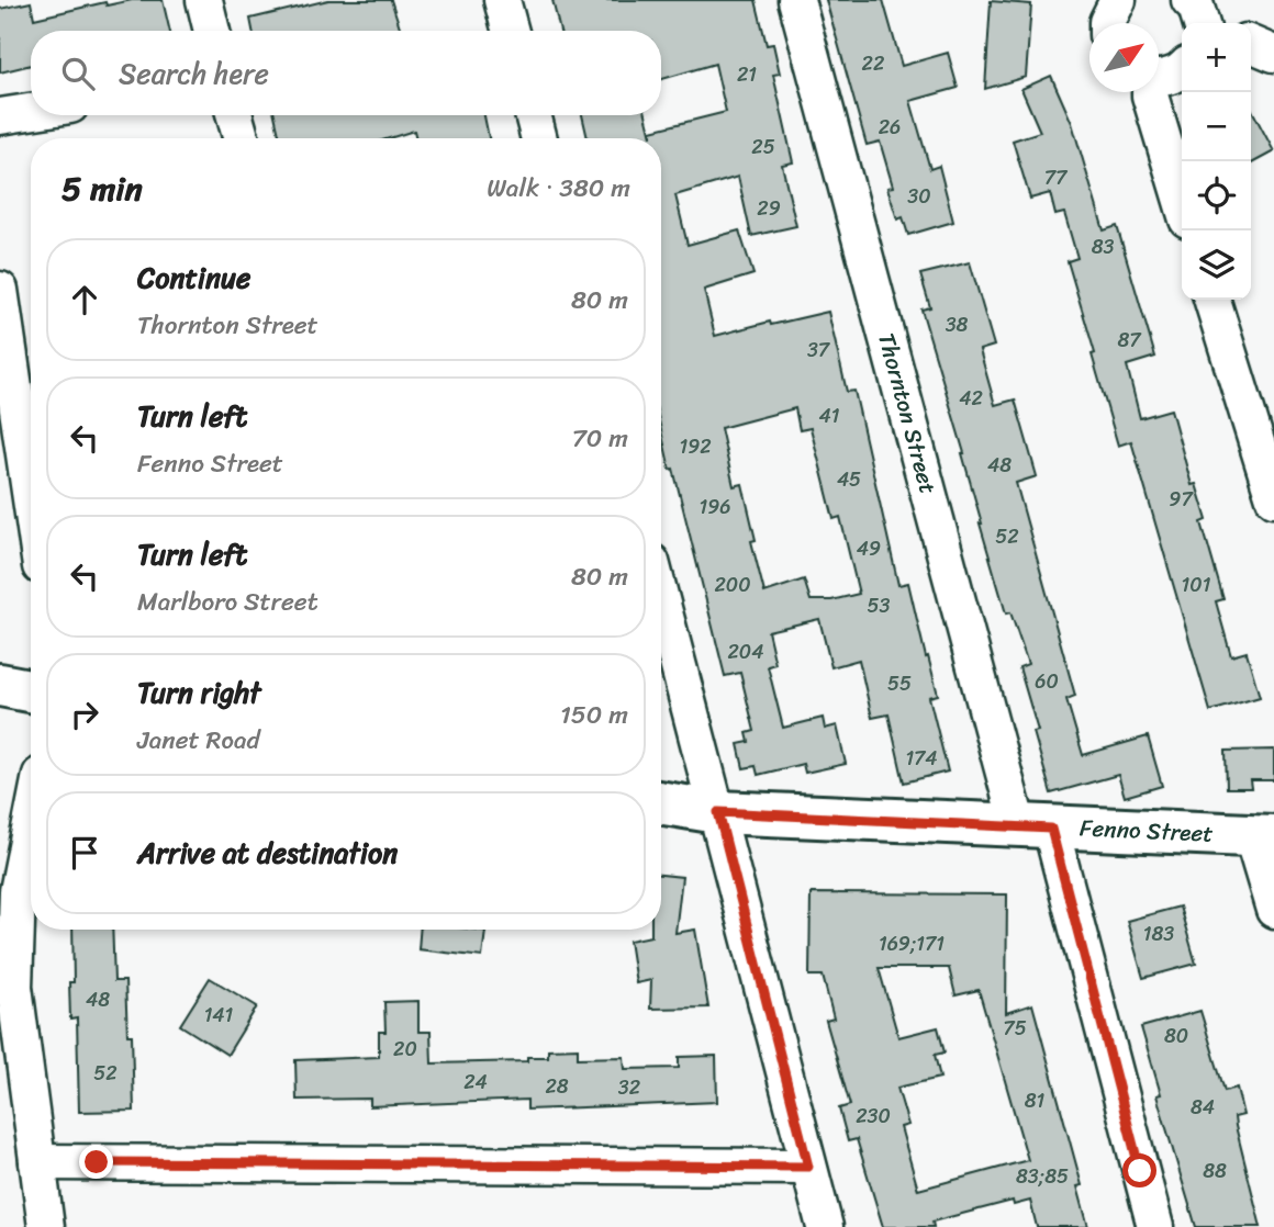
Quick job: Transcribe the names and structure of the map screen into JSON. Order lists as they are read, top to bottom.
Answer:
{
  "streets": {
    "street": ["Thornton Street", "Fenno Street"]
  },
  "crossings": [
    ["Thornton Street", "Fenno Street"]
  ],
  "house_numbers": [
    "22",
    "21",
    "26",
    "25",
    "77",
    "30",
    "29",
    "83",
    "38",
    "87",
    "37",
    "42",
    "41",
    "192",
    "48",
    "45",
    "97",
    "196",
    "52",
    "49",
    "200",
    "101",
    "53",
    "204",
    "60",
    "55",
    "174",
    "183",
    "169;171",
    "48",
    "141",
    "75",
    "80",
    "20",
    "52",
    "24",
    "28",
    "32",
    "81",
    "84",
    "230",
    "88",
    "83;85"
  ],
  "north": "top right",
  "page": {
    "map_buttons": ["+", "−"],
    "search": "Search here",
    "heading": ["5 min", "Walk · 380 m"],
    "list": [
      ["Continue", "Thornton Street", "80 m"],
      ["Turn left", "Fenno Street", "70 m"],
      ["Turn left", "Marlboro Street", "80 m"],
      ["Turn right", "Janet Road", "150 m"],
      "Arrive at destination"
    ]
  }
}
